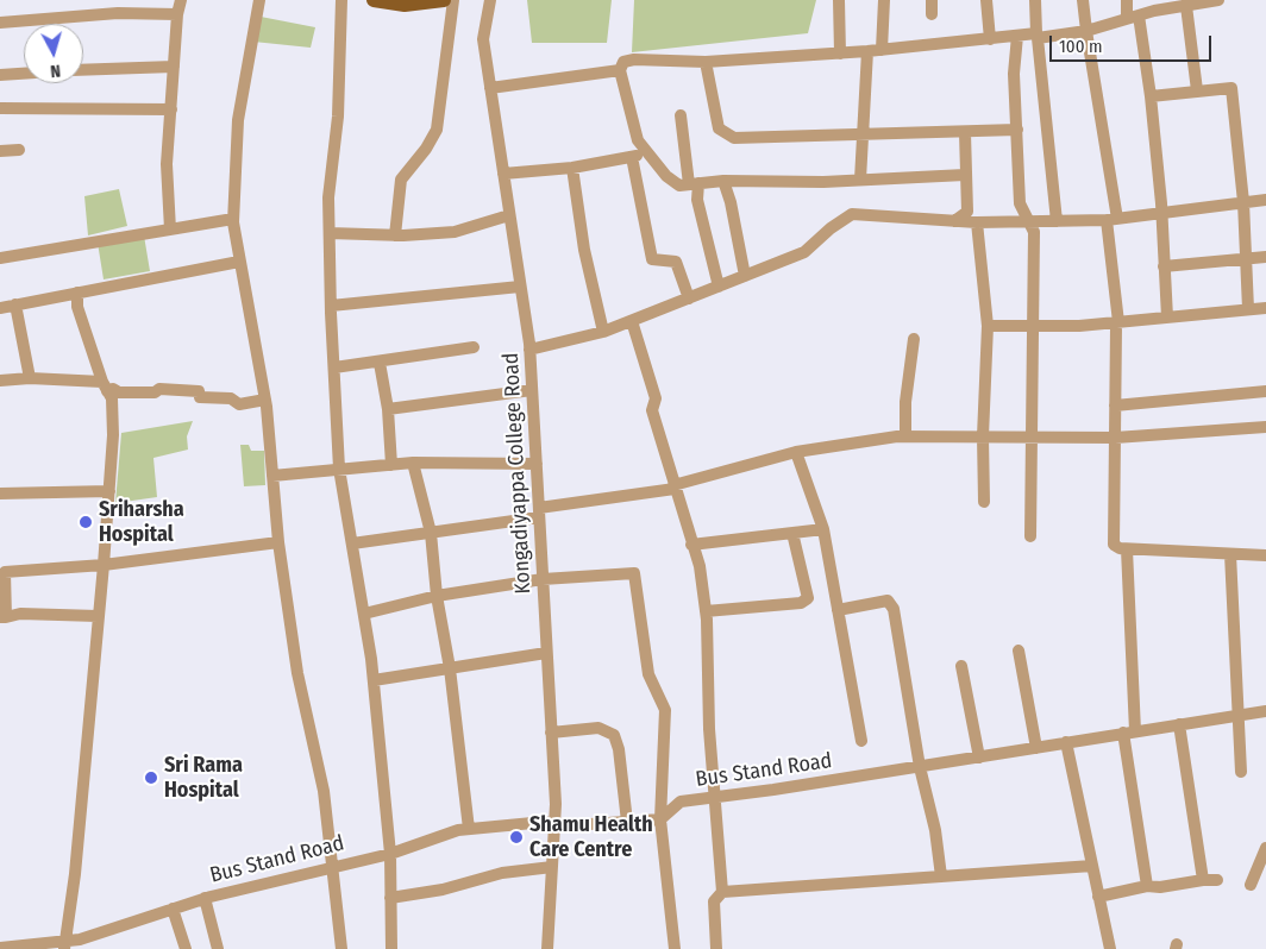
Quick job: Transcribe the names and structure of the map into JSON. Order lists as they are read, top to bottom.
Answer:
{
  "streets": {
    "street": ["Kongadiyappa College Road", "Bus Stand Road"]
  },
  "crossings": [
    ["Kongadiyappa College Road", "Bus Stand Road"]
  ],
  "places": ["Sriharsha Hospital", "Sri Rama Hospital", "Shamu Health Care Centre"],
  "scale_bar": "100 m",
  "north": "bottom"
}
